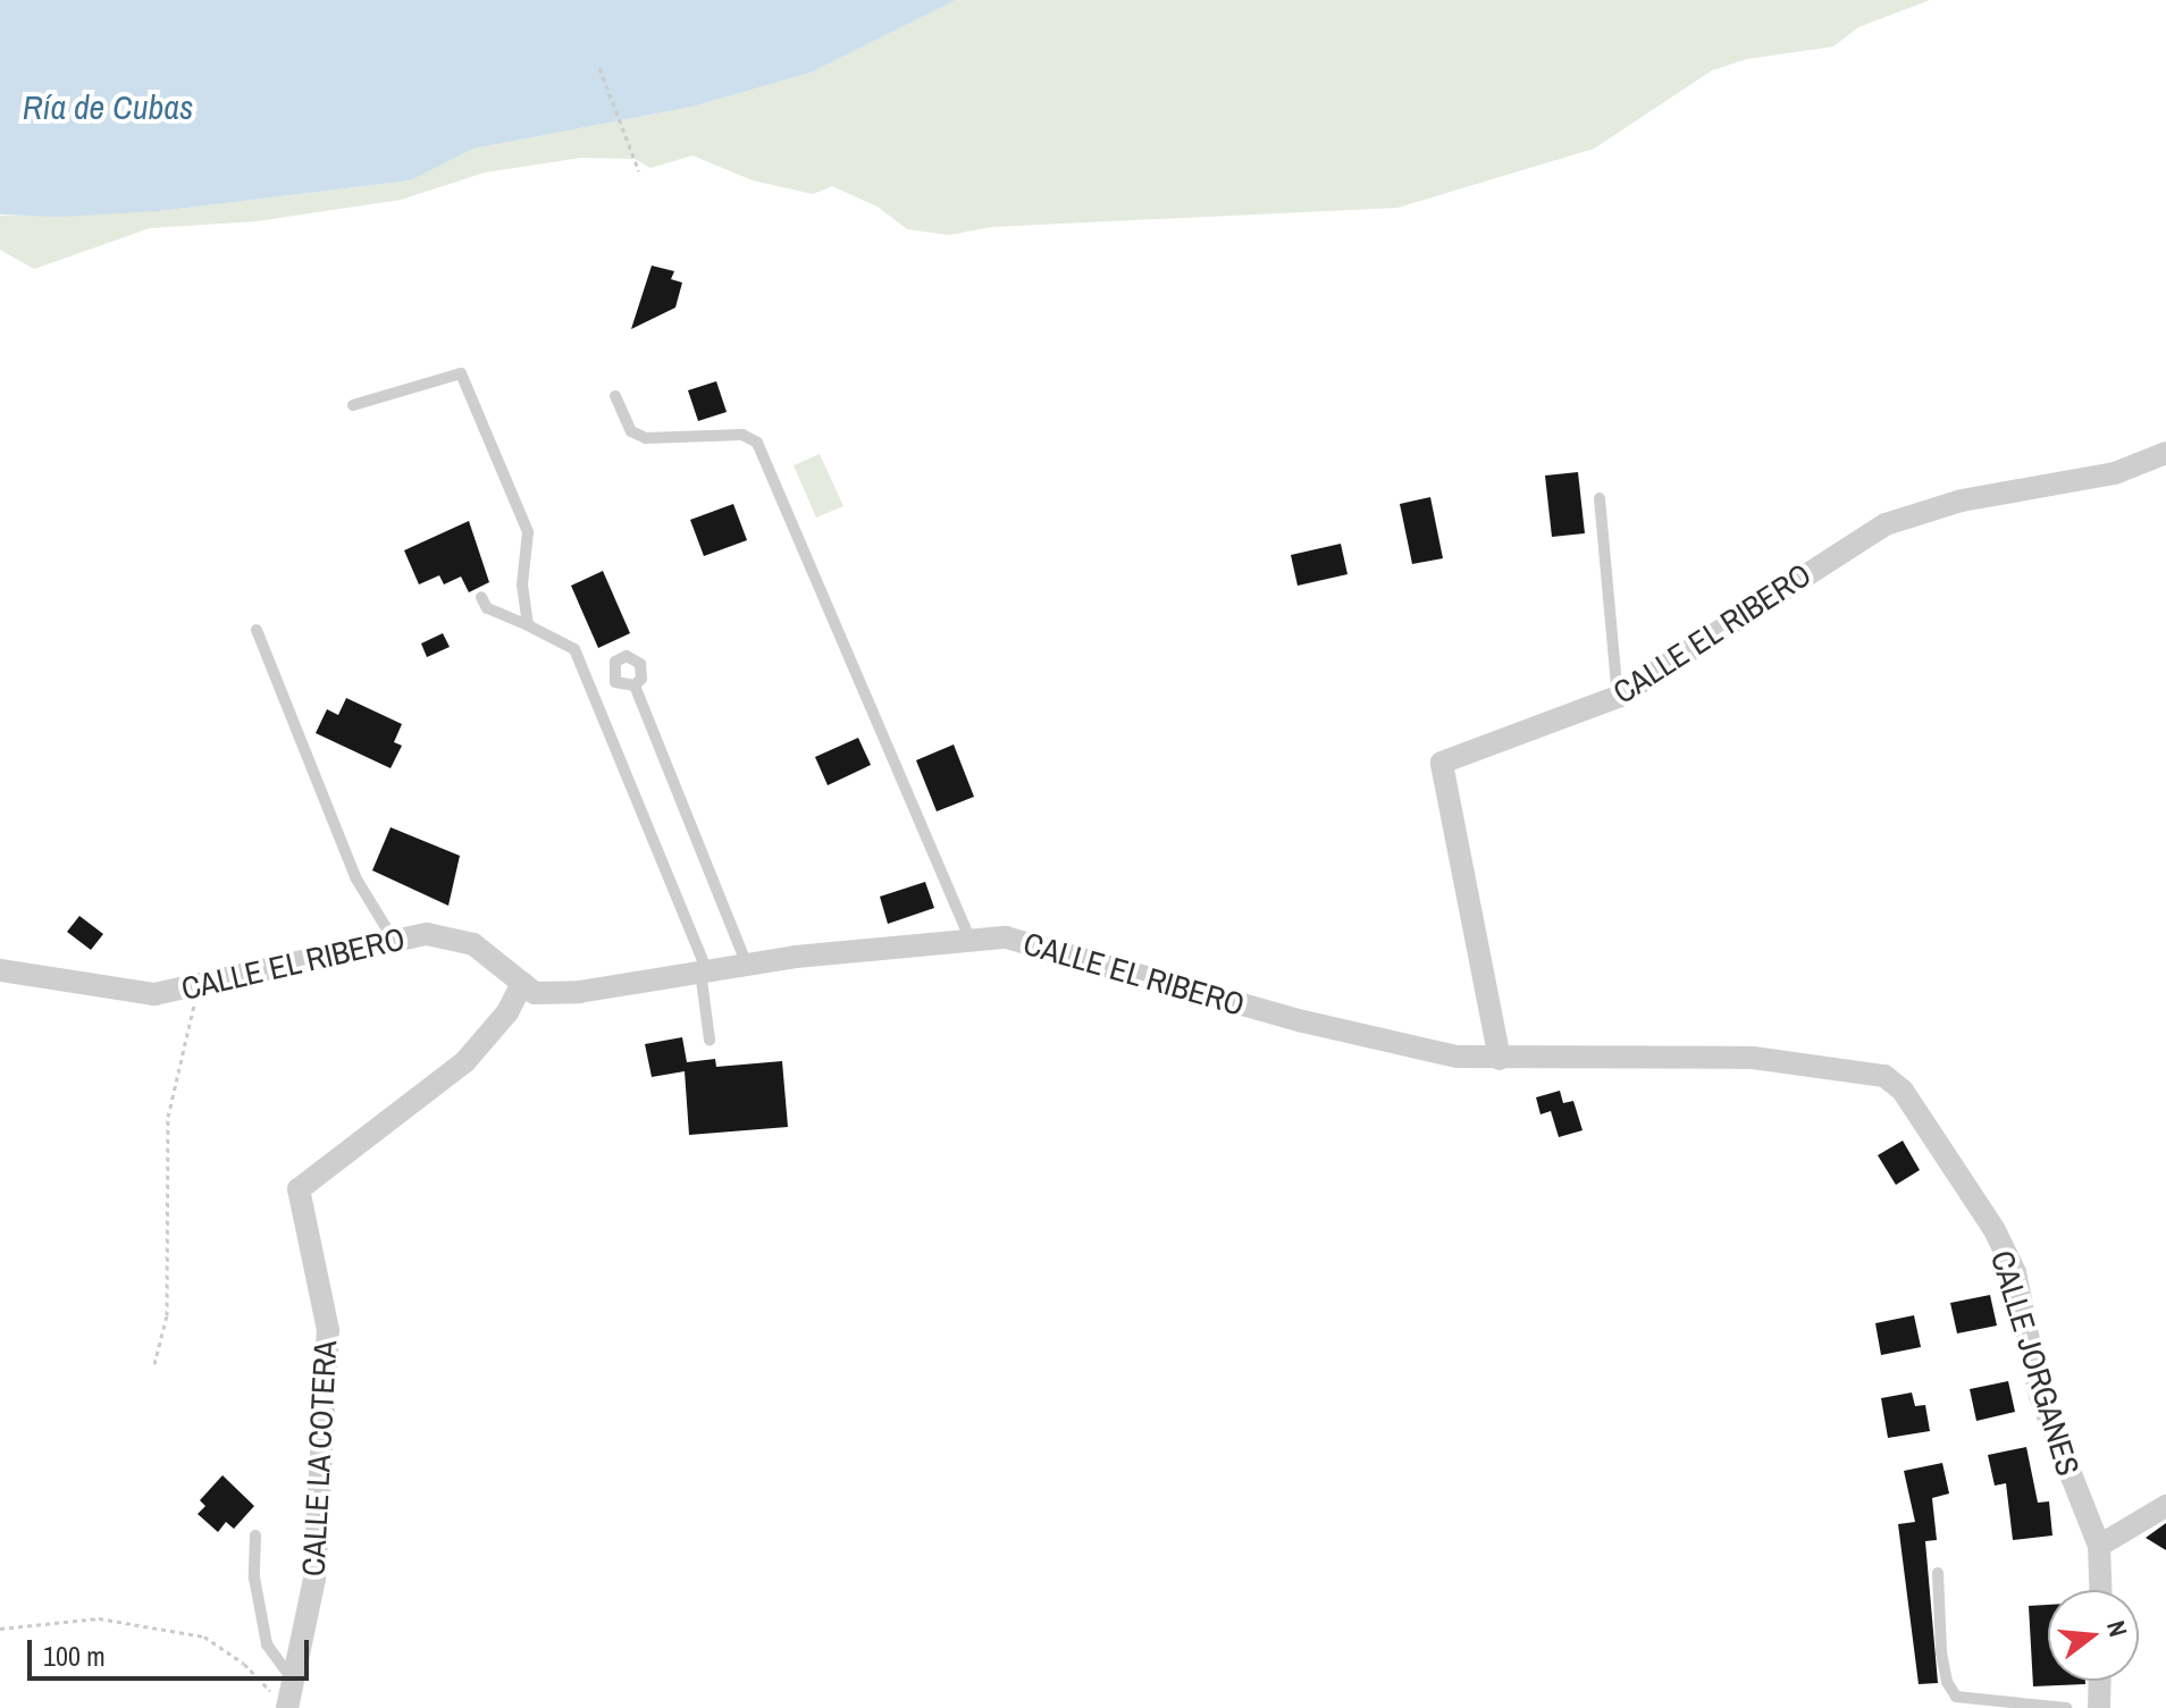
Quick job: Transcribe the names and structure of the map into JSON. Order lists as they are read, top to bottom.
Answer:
{
  "streets": {
    "street": ["CALLE EL RIBERO", "CALLE JORGANES", "CALLE LA COTERA"]
  },
  "crossings": [
    ["CALLE EL RIBERO", "CALLE JORGANES"],
    ["CALLE EL RIBERO", "CALLE LA COTERA"]
  ],
  "water": ["Ría de Cubas"],
  "scale_bar": "100 m",
  "north": "right"
}
